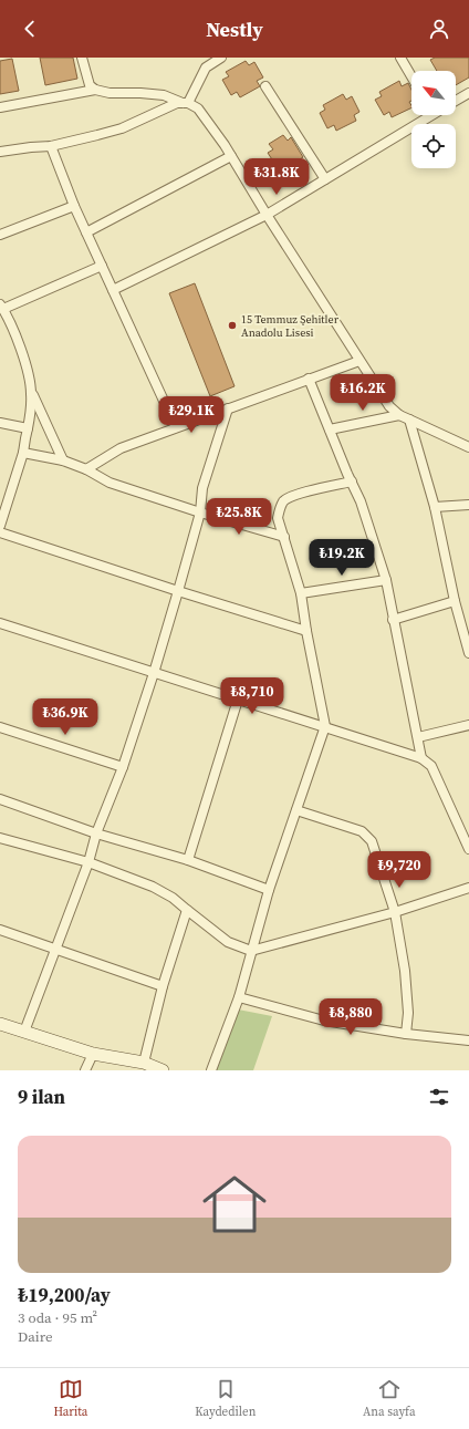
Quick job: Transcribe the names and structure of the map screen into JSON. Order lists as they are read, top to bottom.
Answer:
{
  "places": ["15 Temmuz Şehitler Anadolu Lisesi"],
  "north": "top left",
  "page": {
    "header": "Nestly",
    "price": [
      "₺31.8K",
      "₺16.2K",
      "₺29.1K",
      "₺25.8K",
      "₺19.2K",
      "₺8,710",
      "₺36.9K",
      "₺9,720",
      "₺8,880"
    ],
    "heading": "9 ilan",
    "list": [
      {
        "name": "₺19,200/ay",
        "note": "3 oda · 95 m² · Daire"
      }
    ],
    "tabs": ["Harita", "Kaydedilen", "Ana sayfa"]
  }
}
